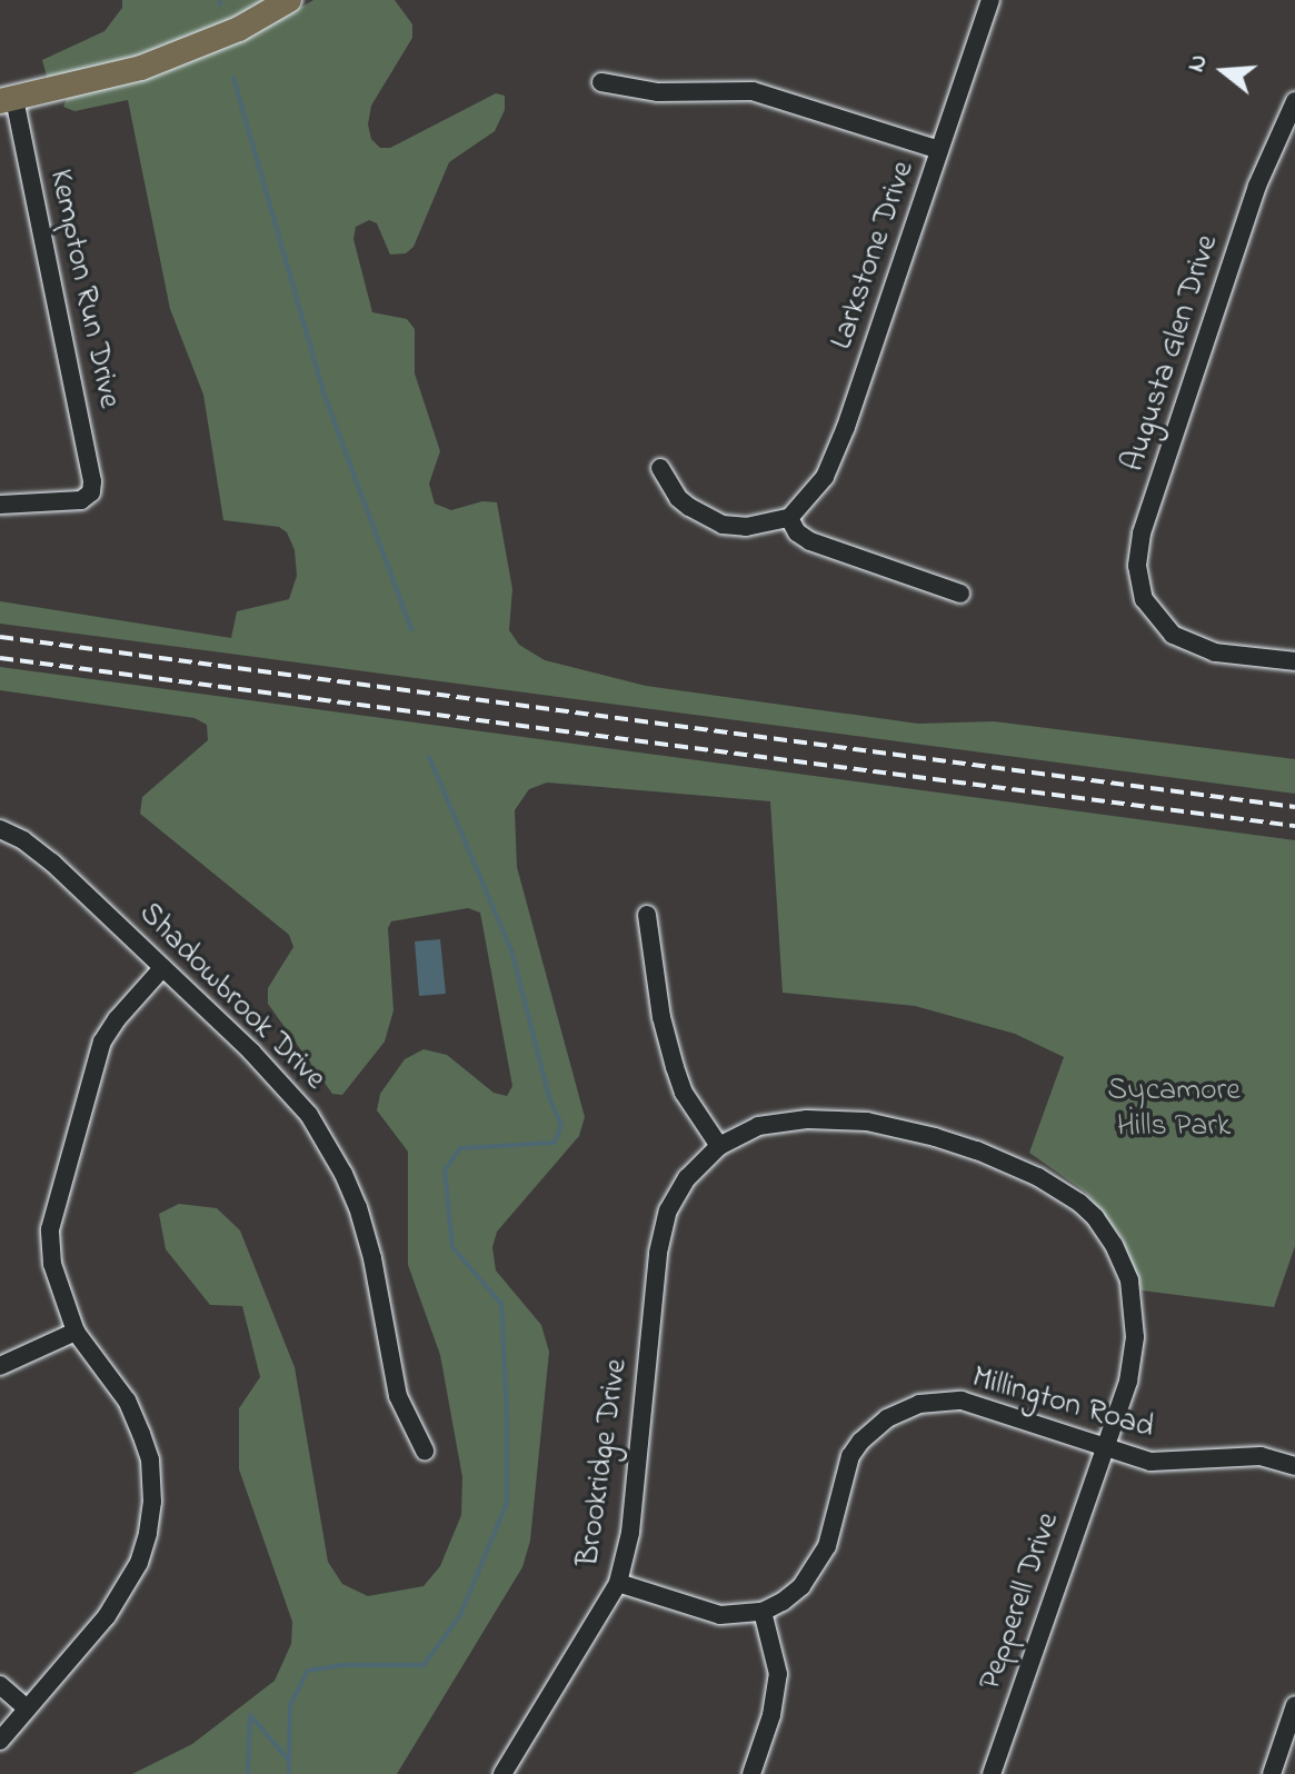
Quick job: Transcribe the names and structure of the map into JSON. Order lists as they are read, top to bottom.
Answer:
{
  "streets": {
    "street": [
      "Larkstone Drive",
      "Kempton Run Drive",
      "Augusta Glen Drive",
      "Shadowbrook Drive",
      "Millington Road",
      "Brookridge Drive",
      "Pepperell Drive"
    ]
  },
  "crossings": [
    ["Millington Road", "Brookridge Drive"],
    ["Millington Road", "Pepperell Drive"],
    ["Brookridge Drive", "Pepperell Drive"]
  ],
  "parks": ["Sycamore Hills Park"],
  "north": "left"
}
